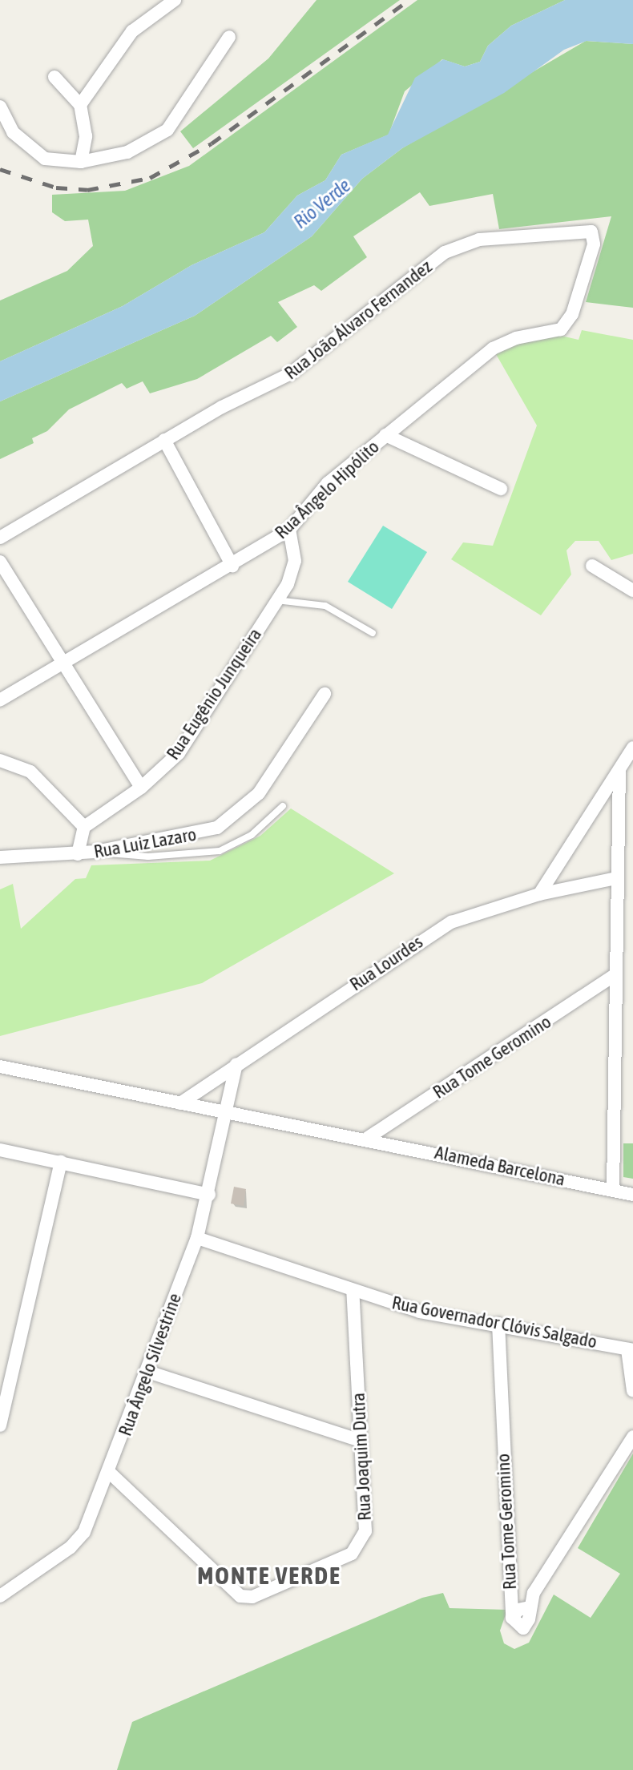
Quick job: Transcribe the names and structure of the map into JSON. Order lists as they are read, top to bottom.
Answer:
{
  "streets": {
    "street": [
      "Rua João Álvaro Fernandez",
      "Rua Ângelo Hipólito",
      "Rua Eugênio Junqueira",
      "Rua Luiz Lazaro",
      "Rua Lourdes",
      "Rua Tome Geromino",
      "Alameda Barcelona",
      "Rua Governador Clóvis Salgado",
      "Rua Ângelo Silvestrine",
      "Rua Joaquim Dutra"
    ]
  },
  "crossings": [
    ["Rua João Álvaro Fernandez", "Rua Ângelo Hipólito"],
    ["Rua Ângelo Hipólito", "Rua Eugênio Junqueira"],
    ["Rua Lourdes", "Alameda Barcelona"],
    ["Rua Lourdes", "Rua Ângelo Silvestrine"],
    ["Rua Tome Geromino", "Alameda Barcelona"],
    ["Rua Tome Geromino", "Rua Governador Clóvis Salgado"],
    ["Alameda Barcelona", "Rua Ângelo Silvestrine"],
    ["Rua Governador Clóvis Salgado", "Rua Ângelo Silvestrine"],
    ["Rua Governador Clóvis Salgado", "Rua Joaquim Dutra"],
    ["Rua Ângelo Silvestrine", "Rua Joaquim Dutra"]
  ],
  "districts": ["MONTE VERDE"],
  "water": ["Rio Verde"]
}
